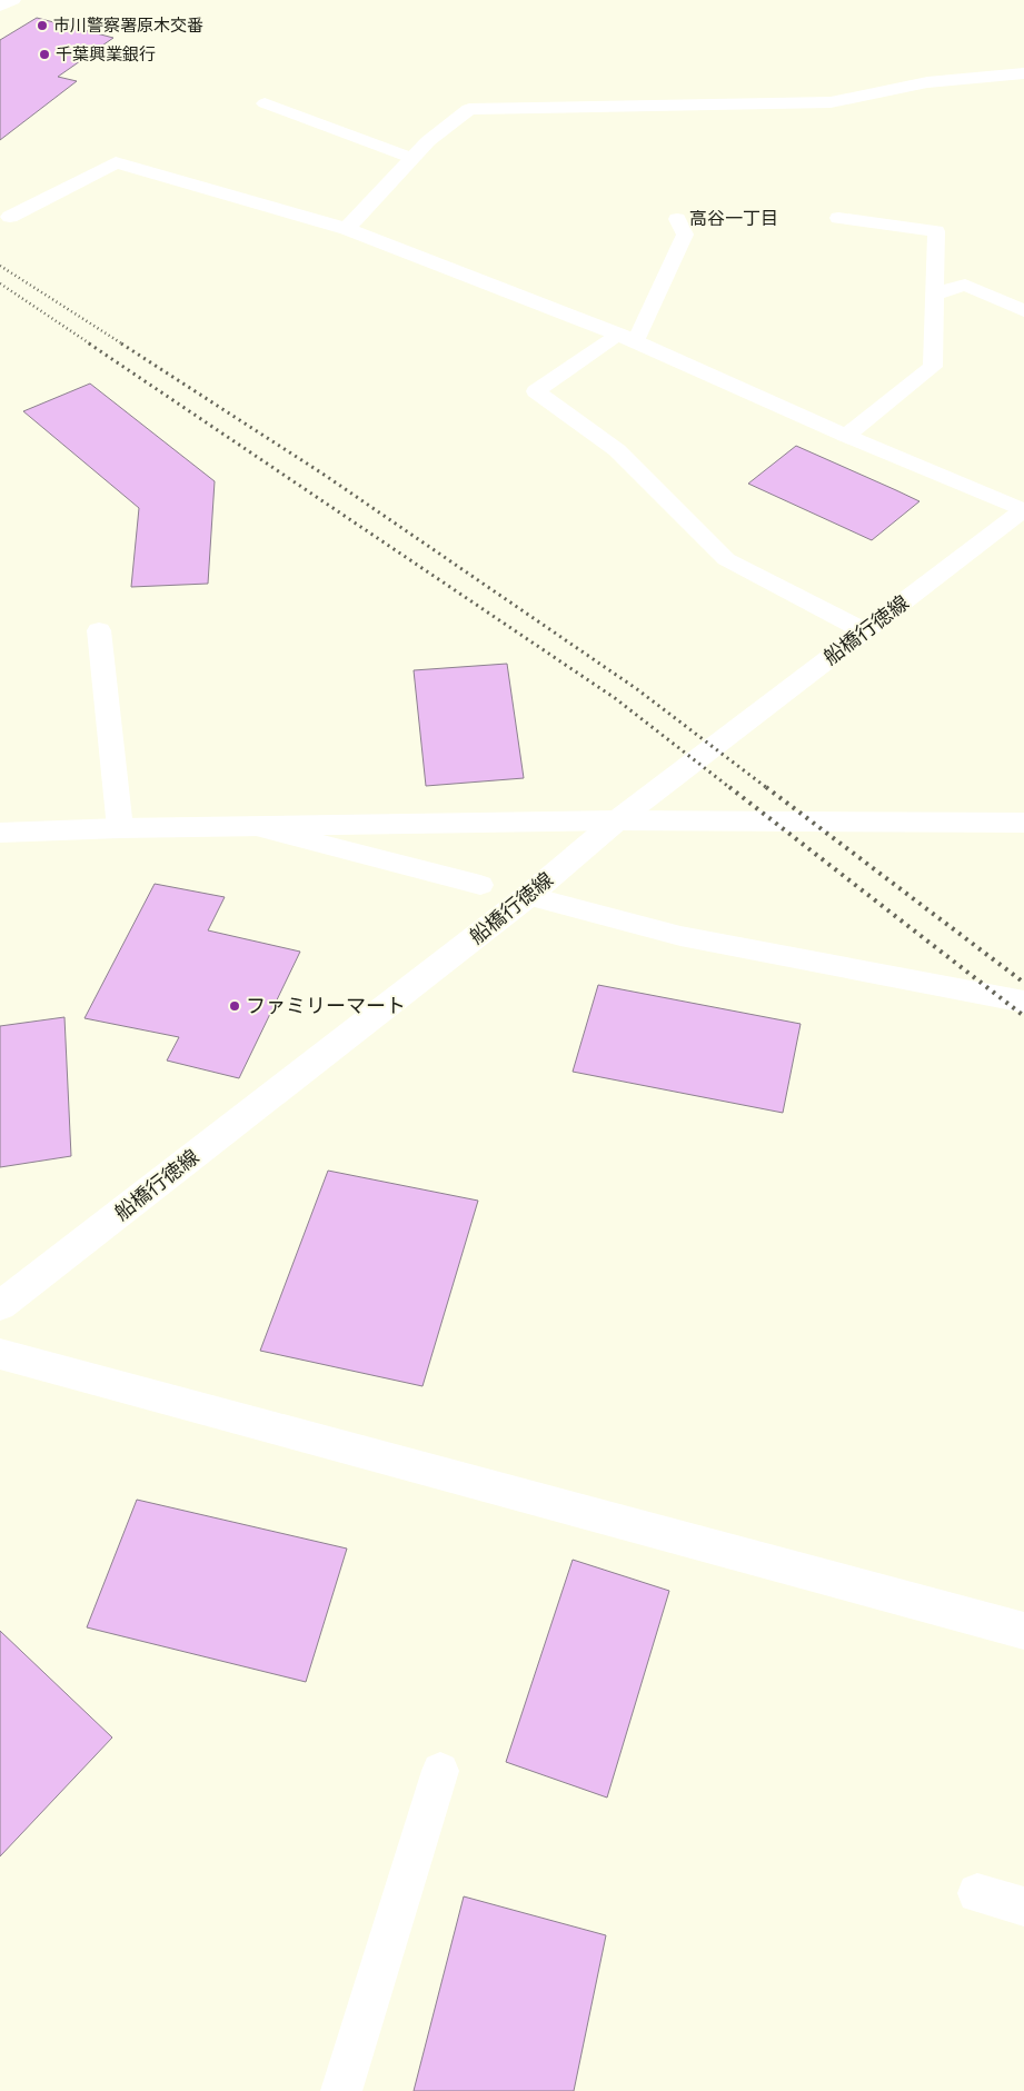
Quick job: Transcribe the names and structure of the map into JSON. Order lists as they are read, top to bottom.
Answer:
{
  "streets": {
    "street": ["船橋行徳線"]
  },
  "districts": ["高谷一丁目"],
  "places": ["市川警察署原木交番", "千葉興業銀行", "ファミリーマート"]
}
